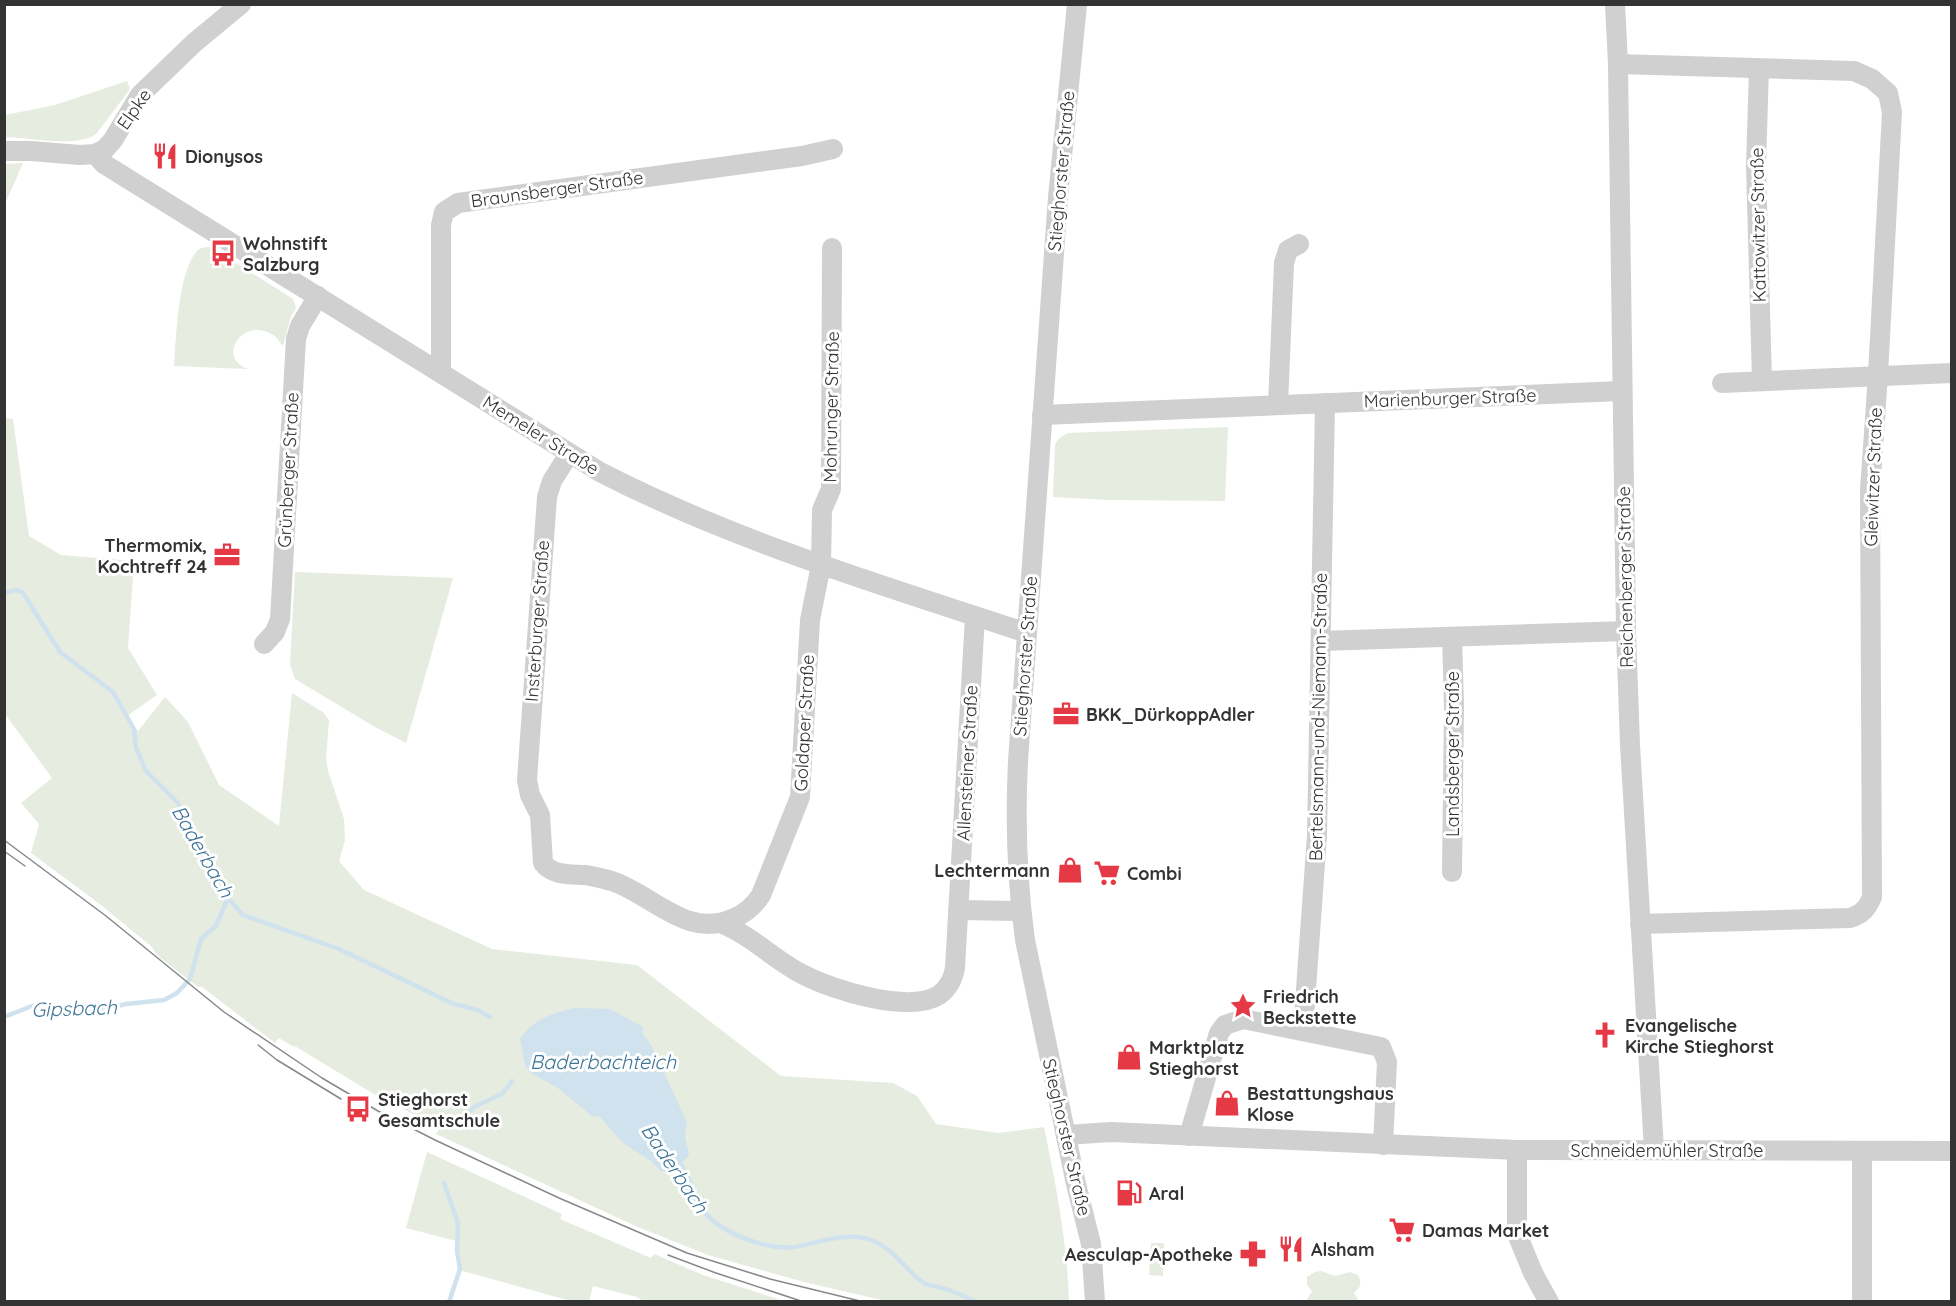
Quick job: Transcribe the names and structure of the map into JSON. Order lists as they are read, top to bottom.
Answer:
{
  "streets": {
    "street": [
      "Elpke",
      "Stieghorster Straße",
      "Braunsberger Straße",
      "Kattowitzer Straße",
      "Marienburger Straße",
      "Mohrunger Straße",
      "Memeler Straße",
      "Grünberger Straße",
      "Gleiwitzer Straße",
      "Reichenberger Straße",
      "Insterburger Straße",
      "Bertelsmann-und-Niemann-Straße",
      "Goldaper Straße",
      "Landsberger Straße",
      "Allensteiner Straße",
      "Schneidemühler Straße"
    ]
  },
  "crossings": [
    ["Elpke", "Memeler Straße"],
    ["Stieghorster Straße", "Marienburger Straße"],
    ["Stieghorster Straße", "Memeler Straße"],
    ["Stieghorster Straße", "Schneidemühler Straße"],
    ["Braunsberger Straße", "Memeler Straße"],
    ["Kattowitzer Straße", "Gleiwitzer Straße"],
    ["Marienburger Straße", "Reichenberger Straße"],
    ["Marienburger Straße", "Bertelsmann-und-Niemann-Straße"],
    ["Mohrunger Straße", "Memeler Straße"],
    ["Mohrunger Straße", "Goldaper Straße"],
    ["Memeler Straße", "Grünberger Straße"],
    ["Memeler Straße", "Insterburger Straße"],
    ["Memeler Straße", "Goldaper Straße"],
    ["Memeler Straße", "Allensteiner Straße"],
    ["Gleiwitzer Straße", "Reichenberger Straße"],
    ["Reichenberger Straße", "Schneidemühler Straße"],
    ["Insterburger Straße", "Allensteiner Straße"],
    ["Goldaper Straße", "Allensteiner Straße"]
  ],
  "water": ["Baderbach", "Gipsbach", "Baderbachteich"],
  "places": {
    "restaurant": ["Dionysos", "Alsham"],
    "bus stop": ["Wohnstift Salzburg", "Stieghorst Gesamtschule"],
    "office": ["Thermomix, Kochtreff 24", "BKK_DürkoppAdler"],
    "shop": ["Lechtermann", "Marktplatz Stieghorst", "Bestattungshaus Klose"],
    "supermarket": ["Combi", "Damas Market"],
    "place": ["Friedrich Beckstette"],
    "church": ["Evangelische Kirche Stieghorst"],
    "fuel station": ["Aral"],
    "pharmacy": ["Aesculap-Apotheke"]
  }
}
